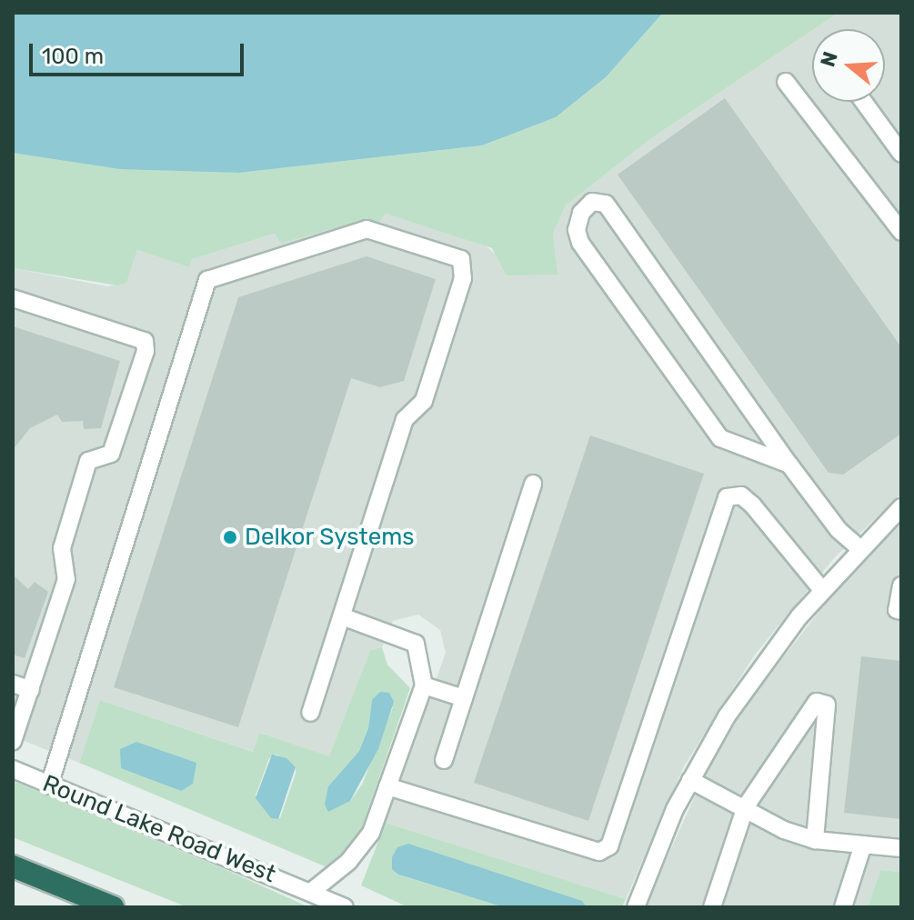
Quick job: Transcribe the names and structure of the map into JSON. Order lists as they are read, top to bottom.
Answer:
{
  "streets": {
    "street": ["Round Lake Road West"]
  },
  "places": ["Delkor Systems"],
  "scale_bar": "100 m",
  "north": "left"
}
